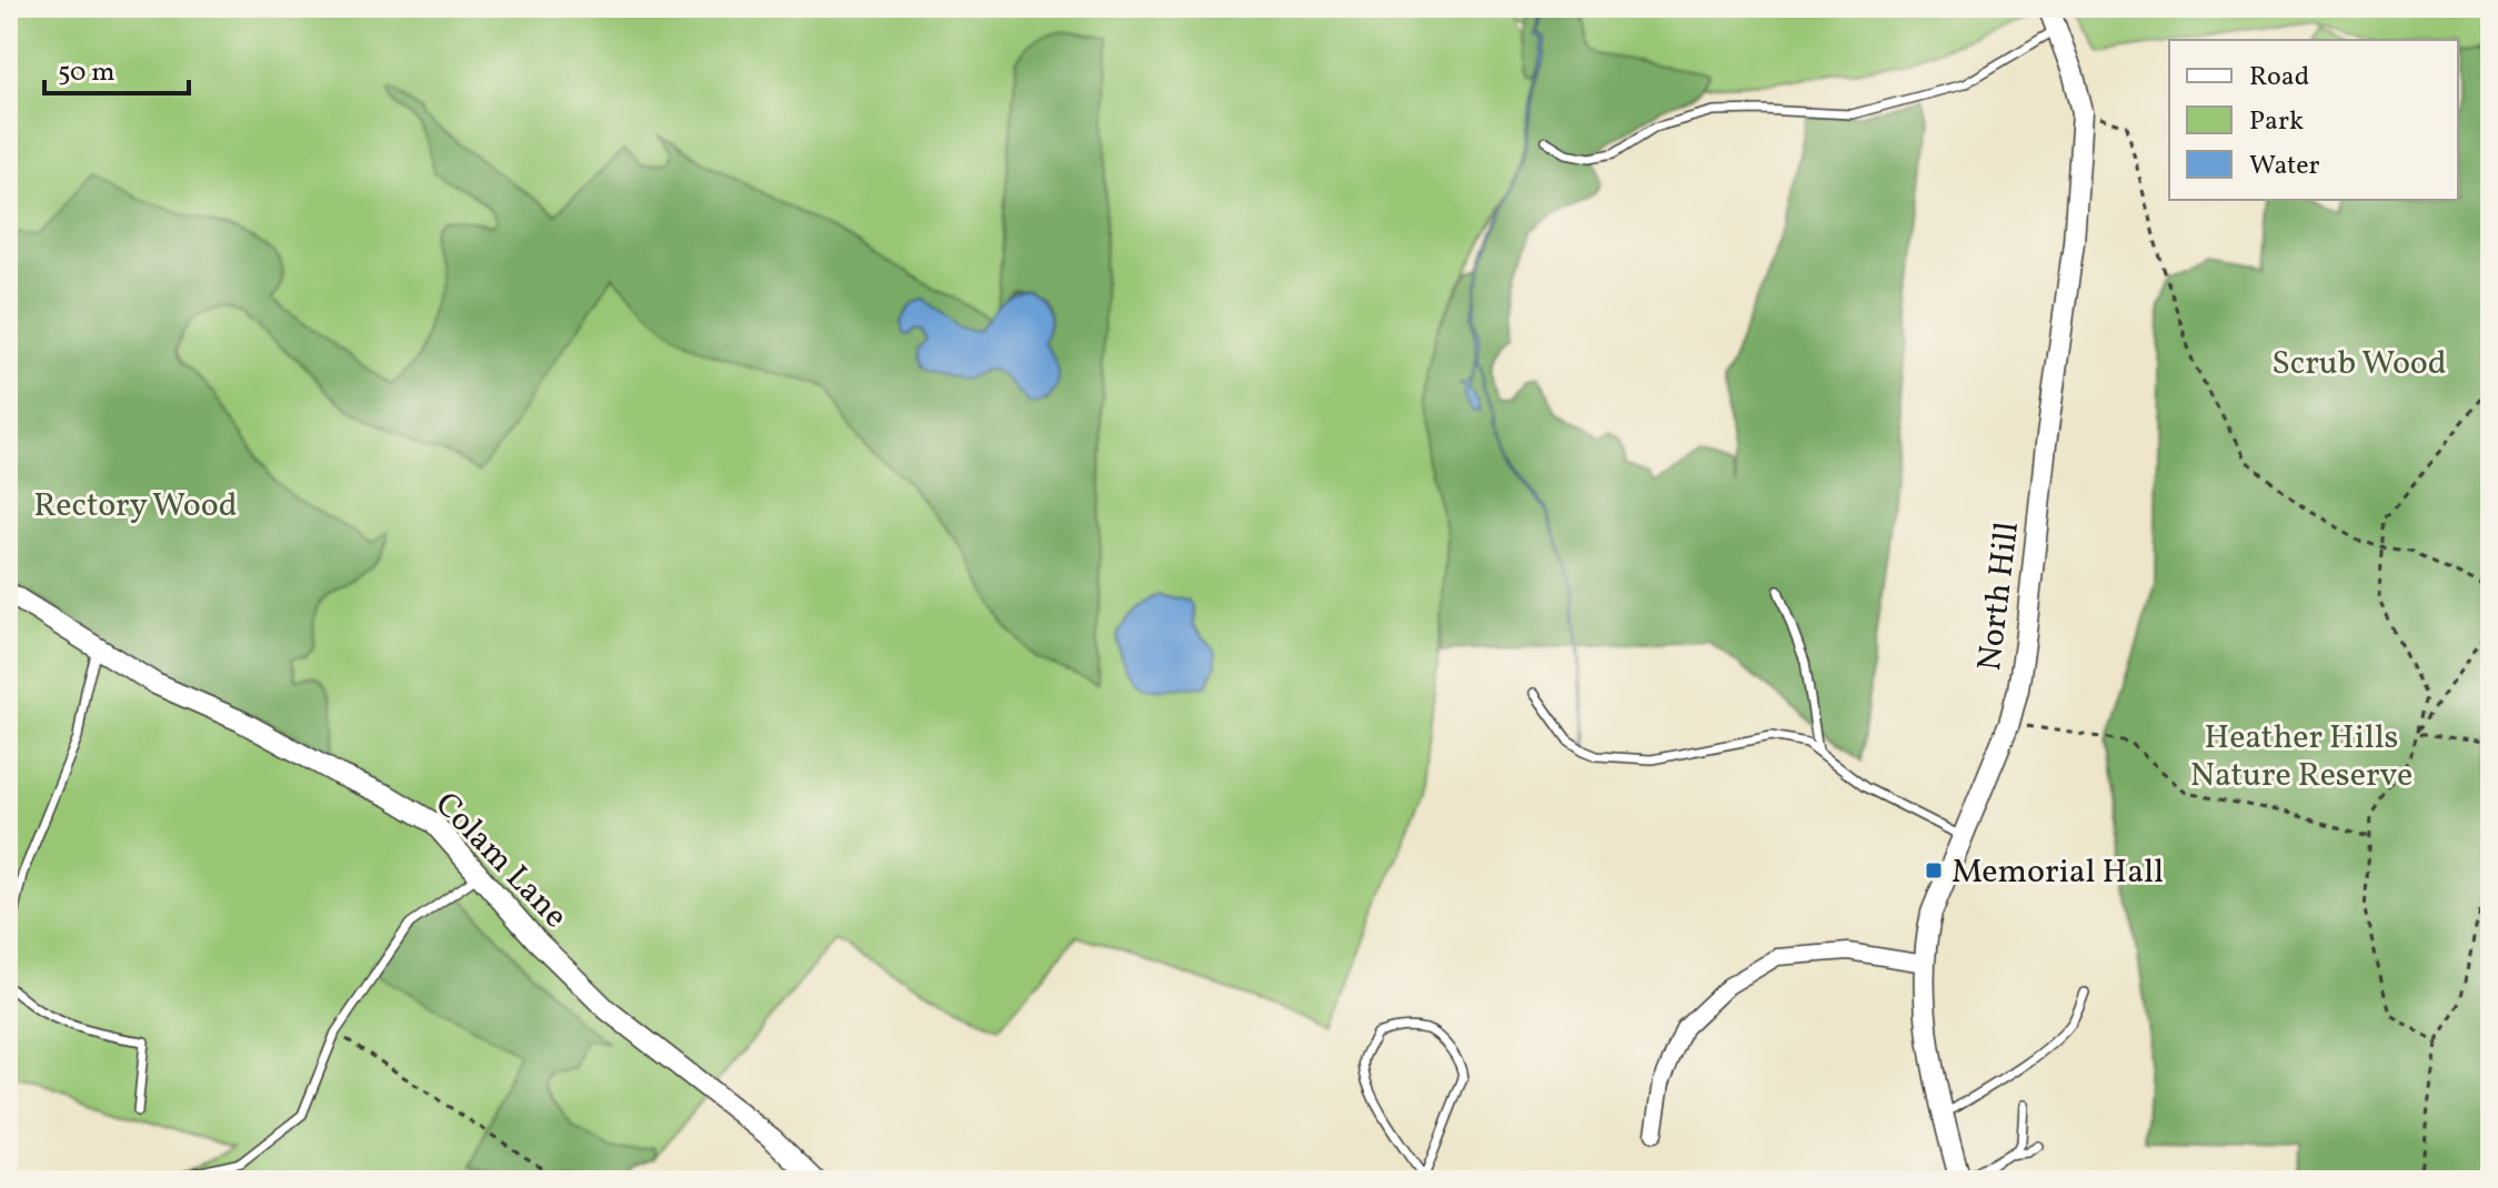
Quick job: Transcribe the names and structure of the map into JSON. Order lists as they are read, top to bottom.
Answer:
{
  "streets": {
    "street": ["North Hill", "Colam Lane"]
  },
  "parks": ["Scrub Wood", "Rectory Wood", "Heather Hills Nature Reserve"],
  "places": {
    "transit": ["Memorial Hall"]
  },
  "legend": ["Road", "Park", "Water"],
  "scale_bar": "50 m"
}
